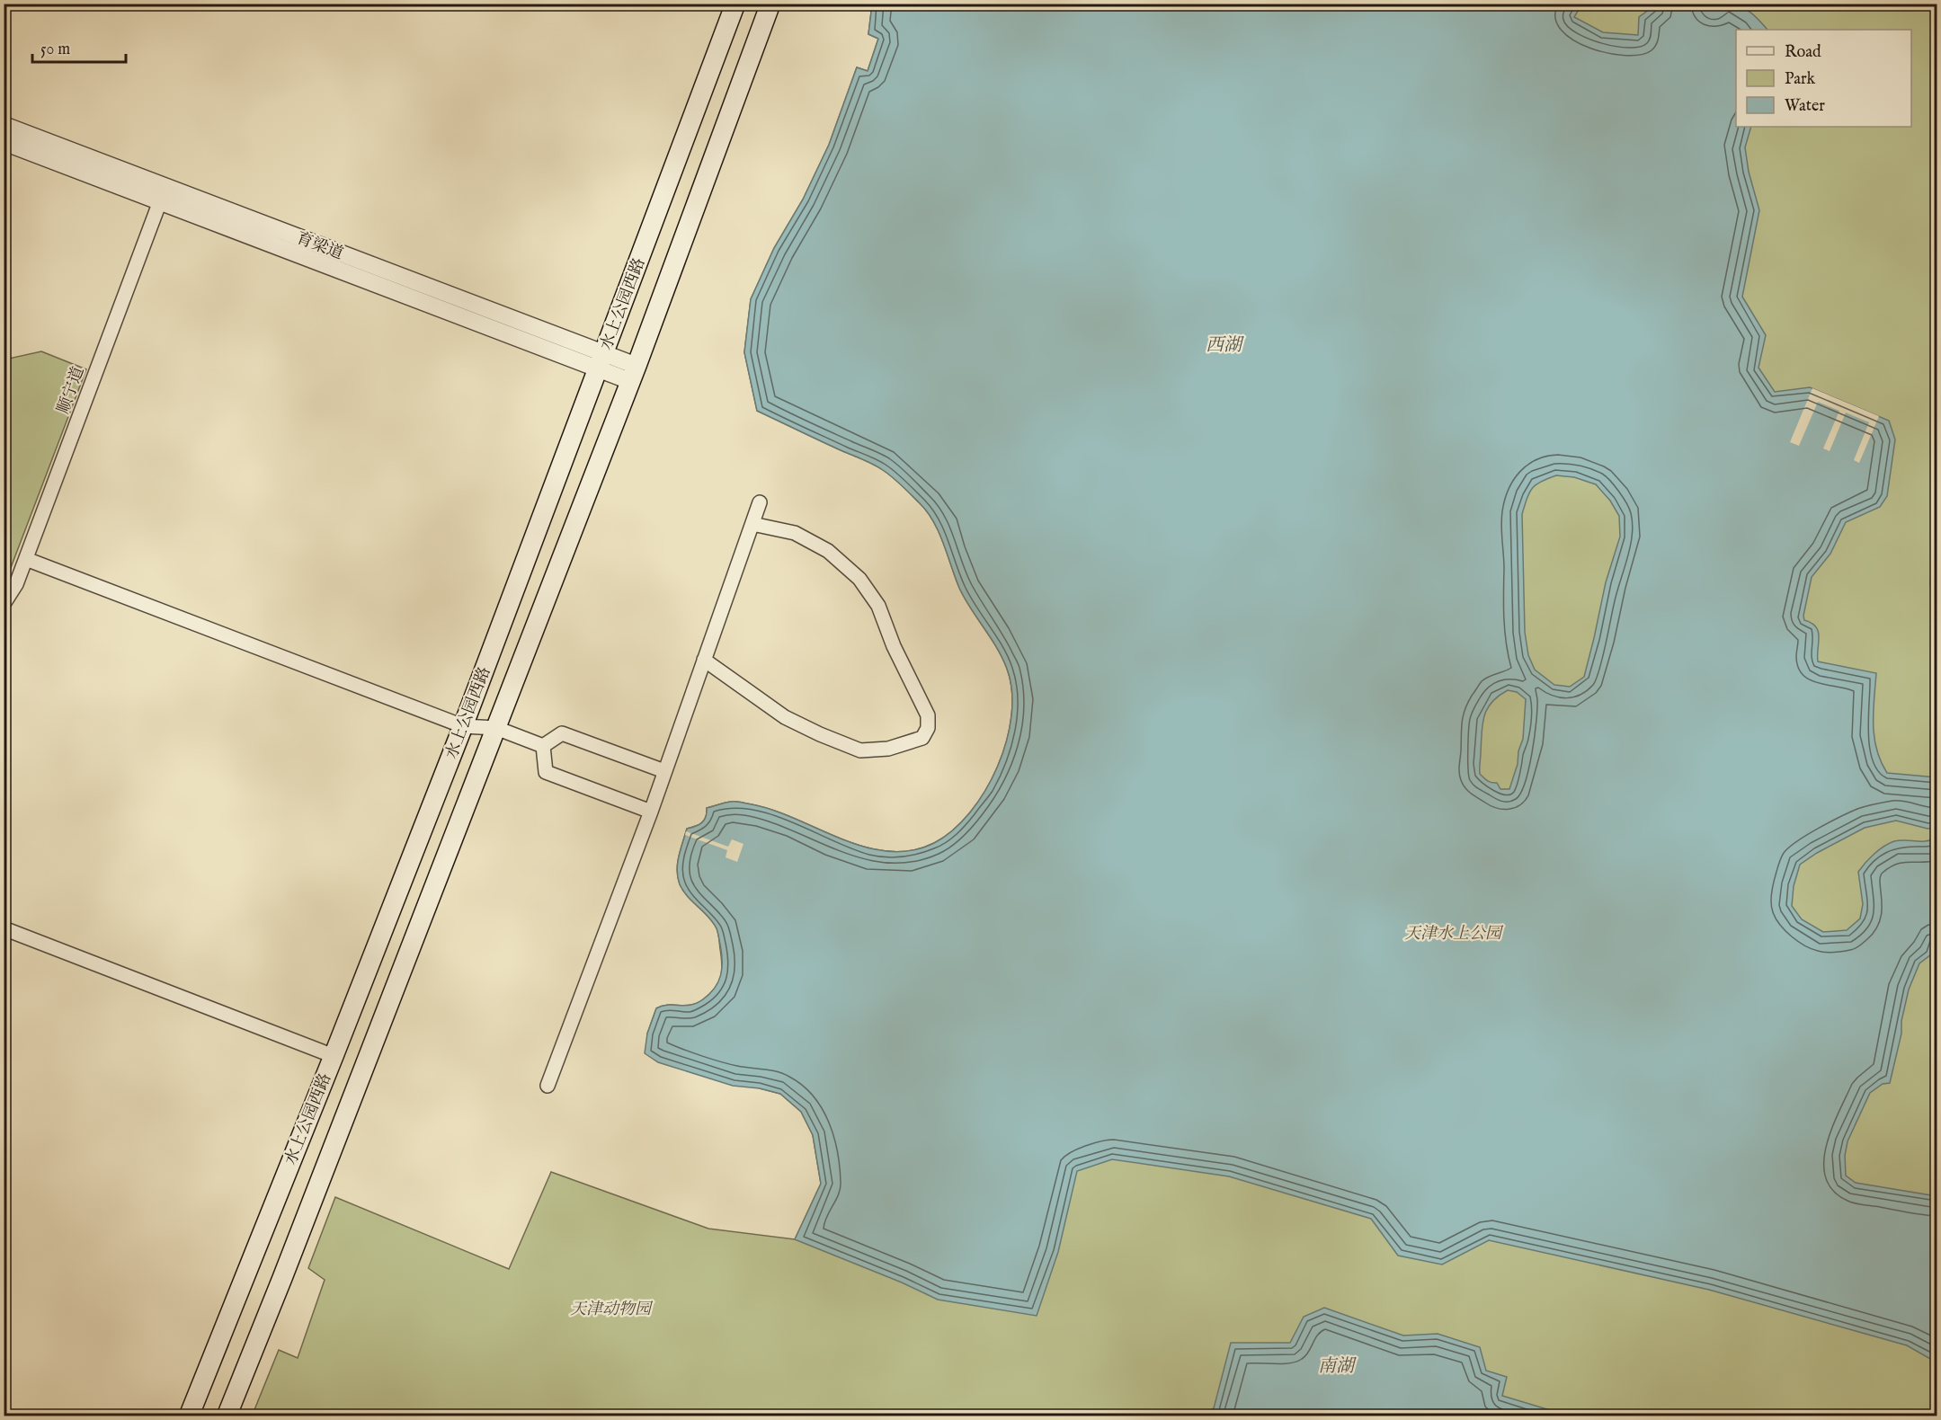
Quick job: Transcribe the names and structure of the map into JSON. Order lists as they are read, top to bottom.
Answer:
{
  "streets": {
    "main road": ["水上公园西路"],
    "street": ["顺宁道"]
  },
  "water": ["西湖", "南湖"],
  "parks": ["天津水上公园", "天津动物园"],
  "legend": ["Road", "Park", "Water"],
  "scale_bar": "50 m"
}
